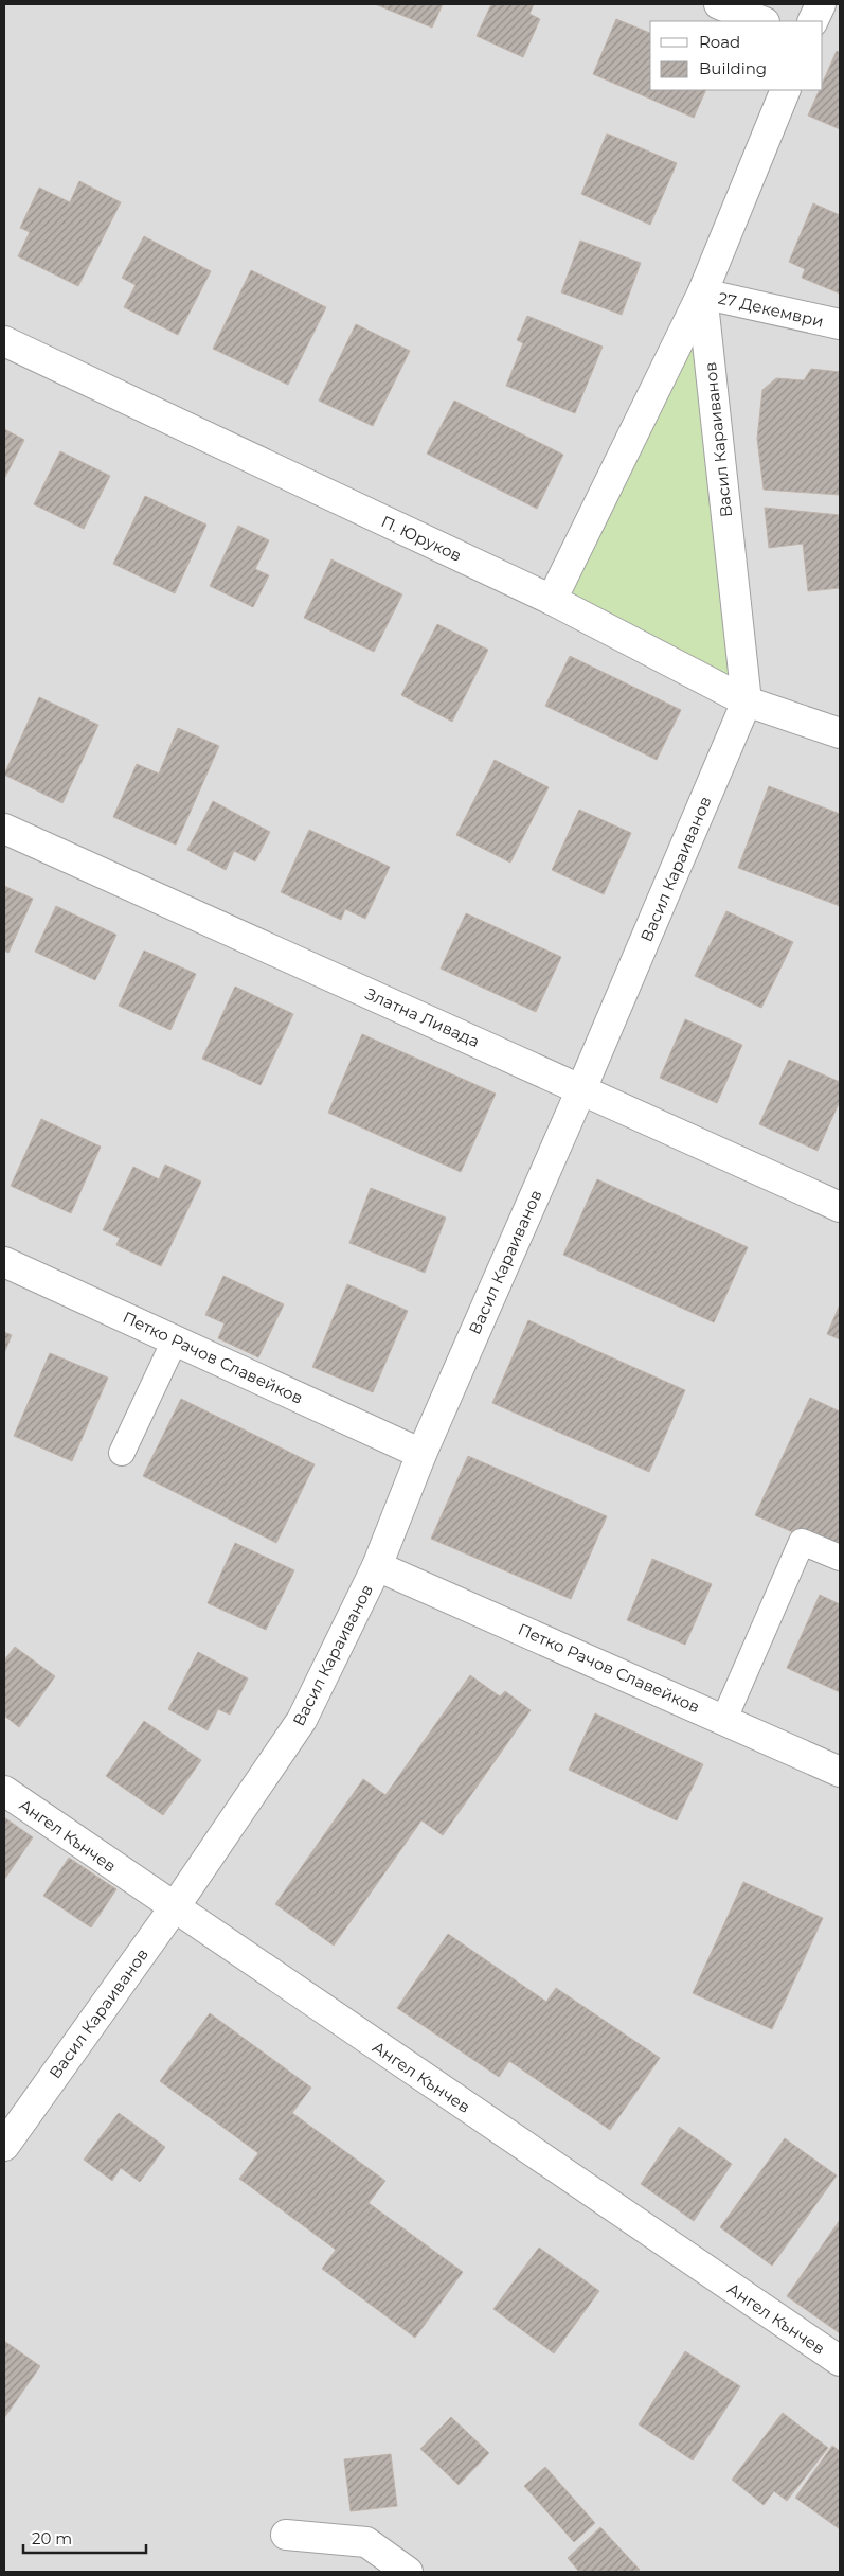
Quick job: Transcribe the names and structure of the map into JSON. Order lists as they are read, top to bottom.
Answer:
{
  "streets": {
    "street": [
      "27 Декември",
      "Васил Караиванов",
      "П. Юруков",
      "Златна Ливада",
      "Петко Рачов Славейков",
      "Ангел Кънчев"
    ]
  },
  "crossings": [
    ["27 Декември", "Васил Караиванов"],
    ["Васил Караиванов", "П. Юруков"],
    ["Васил Караиванов", "Златна Ливада"],
    ["Васил Караиванов", "Петко Рачов Славейков"],
    ["Васил Караиванов", "Ангел Кънчев"]
  ],
  "legend": ["Road", "Building"],
  "scale_bar": "20 m"
}
